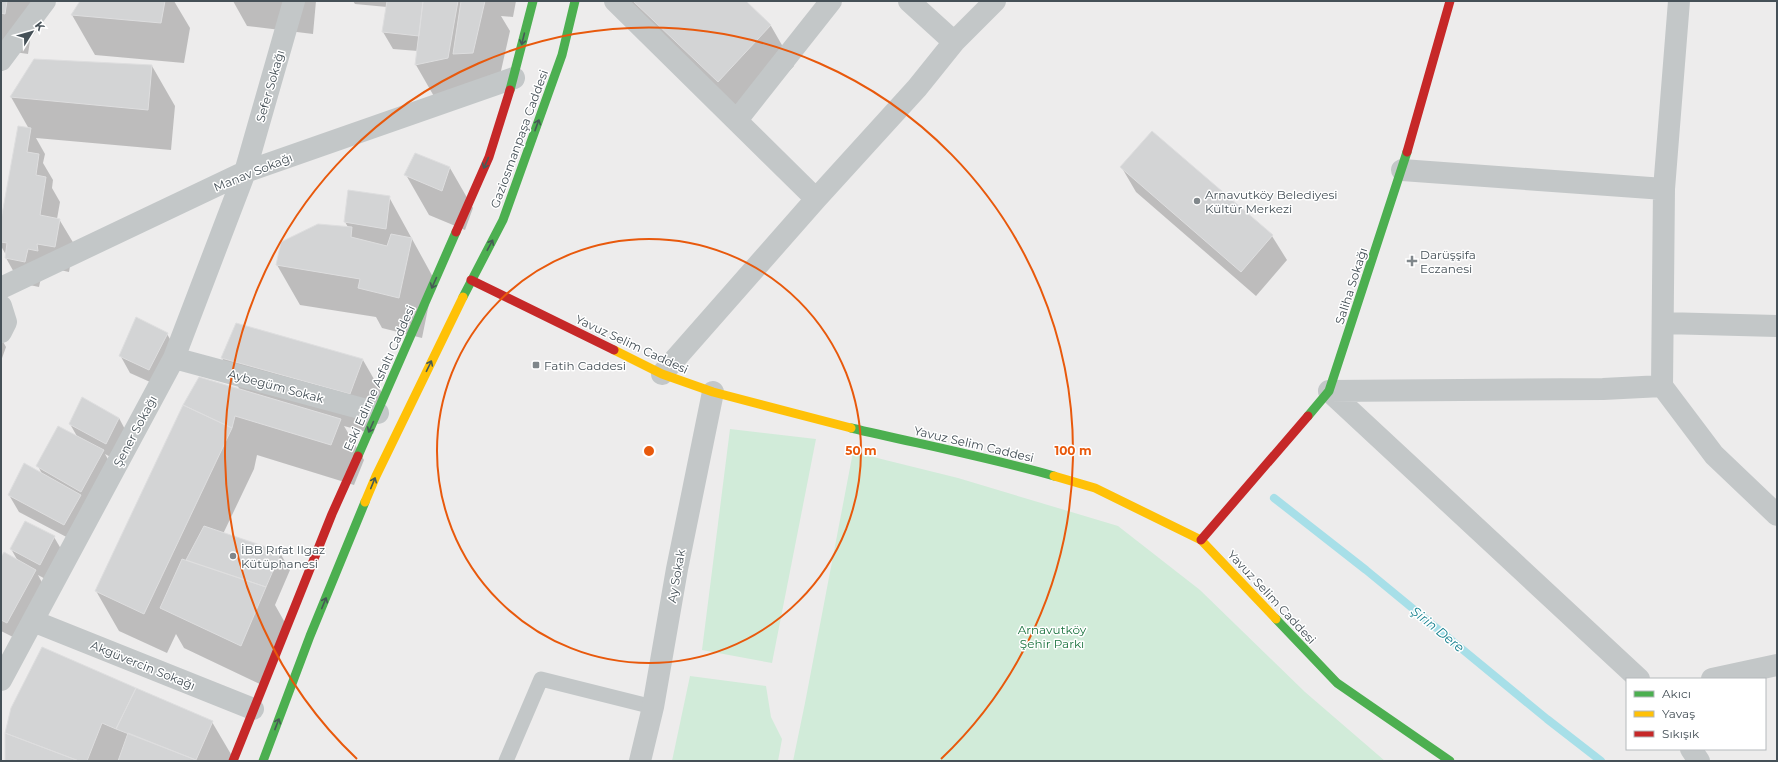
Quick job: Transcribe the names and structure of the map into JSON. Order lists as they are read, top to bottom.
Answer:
{
  "streets": {
    "main road": [
      "Gaziosmanpaşa Caddesi",
      "Saliha Sokağı",
      "Yavuz Selim Caddesi",
      "Eski Edirne Asfaltı Caddesi"
    ],
    "street": [
      "Sefer Sokağı",
      "Manav Sokağı",
      "Aybegüm Sokak",
      "Şener Sokağı",
      "Ay Sokak",
      "Akgüvercin Sokağı"
    ]
  },
  "crossings": [
    ["Sefer Sokağı", "Manav Sokağı"],
    ["Sefer Sokağı", "Şener Sokağı"],
    ["Gaziosmanpaşa Caddesi", "Yavuz Selim Caddesi"],
    ["Manav Sokağı", "Eski Edirne Asfaltı Caddesi"],
    ["Manav Sokağı", "Şener Sokağı"],
    ["Saliha Sokağı", "Yavuz Selim Caddesi"],
    ["Yavuz Selim Caddesi", "Ay Sokak"],
    ["Eski Edirne Asfaltı Caddesi", "Aybegüm Sokak"],
    ["Eski Edirne Asfaltı Caddesi", "Akgüvercin Sokağı"],
    ["Aybegüm Sokak", "Şener Sokağı"],
    ["Şener Sokağı", "Akgüvercin Sokağı"]
  ],
  "one_way": ["Gaziosmanpaşa Caddesi"],
  "water": ["Şirin Dere"],
  "parks": ["Arnavutköy Şehir Parkı"],
  "places": {
    "other": ["Arnavutköy Belediyesi Kültür Merkezi", "İBB Rıfat Ilgaz Kütüphanesi"],
    "health": ["Darüşşifa Eczanesi"],
    "transit": ["Fatih Caddesi"]
  },
  "legend": ["Akıcı", "Yavaş", "Sıkışık"],
  "north": "top right",
  "rings": ["50 m", "100 m"]
}
